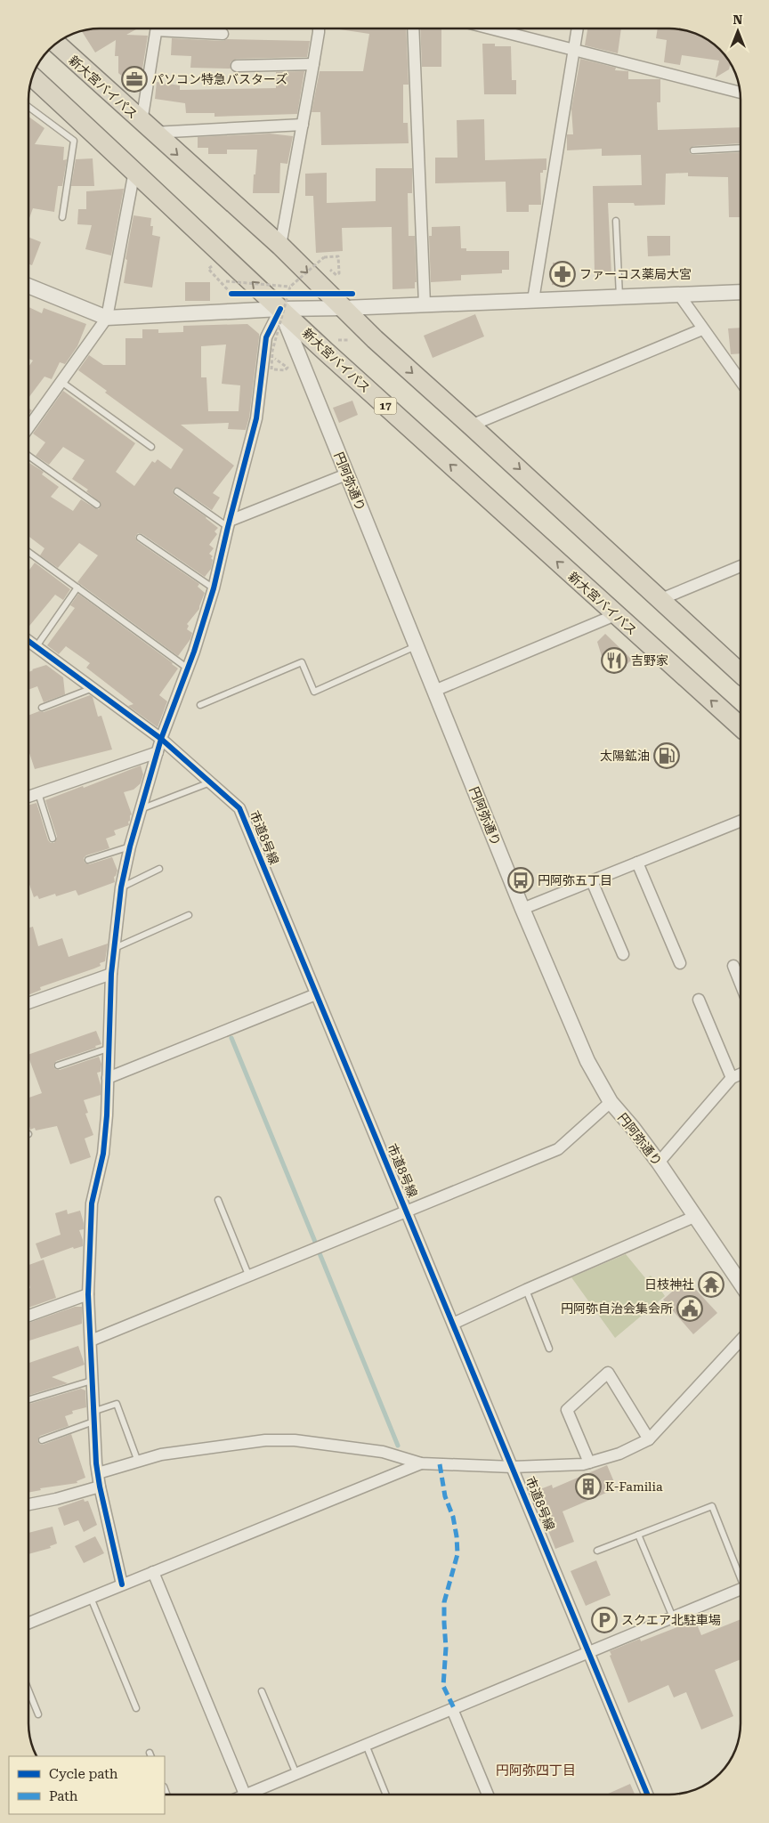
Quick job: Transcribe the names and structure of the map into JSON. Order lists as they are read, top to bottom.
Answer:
{
  "streets": {
    "highway": ["新大宮バイパス", "17"],
    "street": ["円阿弥通り", "市道8号線"]
  },
  "crossings": [
    ["新大宮バイパス", "円阿弥通り"]
  ],
  "districts": ["円阿弥四丁目"],
  "places": {
    "office": ["パソコン特急バスターズ"],
    "pharmacy": ["ファーコス薬局大宮"],
    "restaurant": ["吉野家"],
    "fuel station": ["太陽鉱油"],
    "bus stop": ["円阿弥五丁目"],
    "temple": ["日枝神社"],
    "public building": ["円阿弥自治会集会所"],
    "building": ["K-Familia"],
    "parking": ["スクエア北駐車場"]
  },
  "legend": ["Cycle path", "Path"],
  "north": "top"
}
